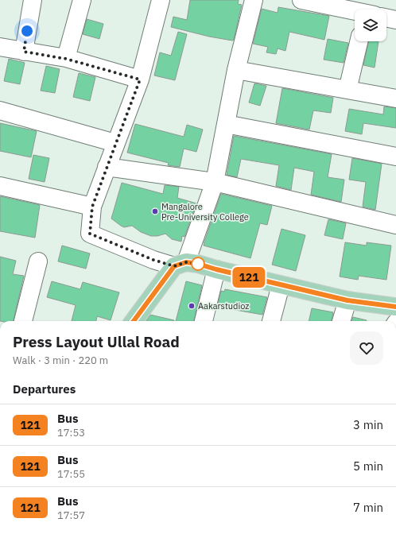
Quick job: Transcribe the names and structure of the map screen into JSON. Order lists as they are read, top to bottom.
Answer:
{
  "places": ["Mangalore Pre-University College", "Aakarstudioz"],
  "lines": ["bus line 121"],
  "page": {
    "on_map": "121",
    "heading": [
      ["Press Layout Ullal Road", "Walk · 3 min · 220 m"],
      "Departures"
    ],
    "list": [
      {
        "mark": "121",
        "name": "Bus",
        "note": "17:53",
        "value": "3 min"
      },
      {
        "mark": "121",
        "name": "Bus",
        "note": "17:55",
        "value": "5 min"
      },
      {
        "mark": "121",
        "name": "Bus",
        "note": "17:57",
        "value": "7 min"
      }
    ]
  }
}
